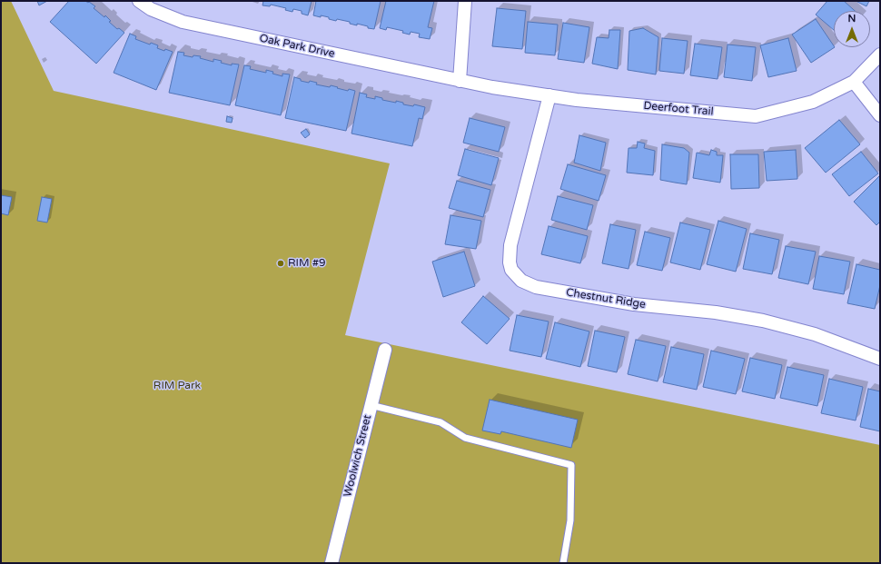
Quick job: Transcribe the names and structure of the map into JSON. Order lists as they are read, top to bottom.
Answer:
{
  "streets": {
    "street": [
      "Oak Park Drive",
      "Deerfoot Trail",
      "Chestnut Ridge",
      "Woolwich Street"
    ]
  },
  "crossings": [
    ["Oak Park Drive", "Deerfoot Trail"],
    ["Deerfoot Trail", "Chestnut Ridge"]
  ],
  "parks": ["RIM Park"],
  "places": ["RIM #9"],
  "north": "top"
}
